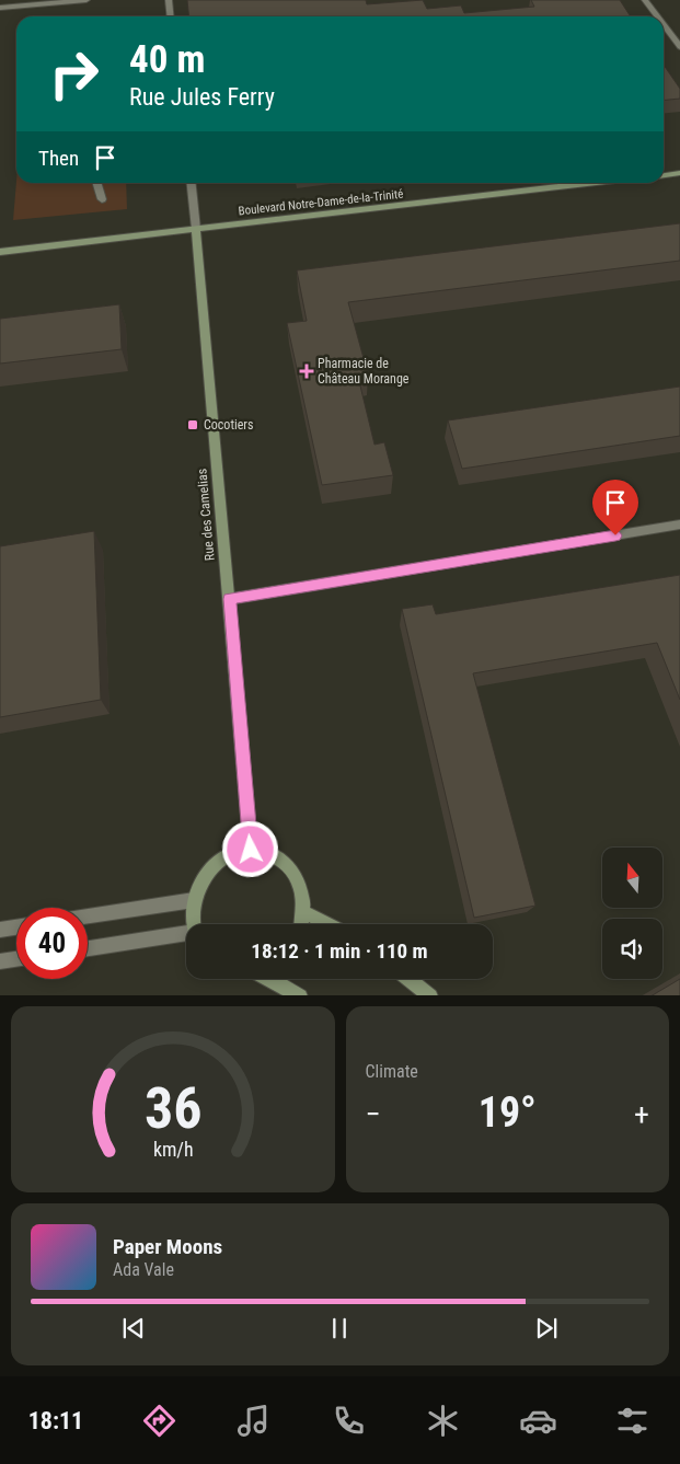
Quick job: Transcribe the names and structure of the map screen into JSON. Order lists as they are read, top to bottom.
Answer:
{
  "streets": {
    "street": ["Boulevard Notre-Dame-de-la-Trinité", "Rue des Camelias"]
  },
  "crossings": [
    ["Boulevard Notre-Dame-de-la-Trinité", "Rue des Camelias"]
  ],
  "places": {
    "health": ["Pharmacie de Château Morange"],
    "transit": ["Cocotiers"]
  },
  "north": "top",
  "page": {
    "turn": ["40 m", "Rue Jules Ferry"],
    "then": "Then",
    "limit": "40",
    "trip": "18:12 · 1 min · 110 m",
    "tile": "Climate",
    "heat": ["−", "19°", "+"],
    "song": ["Paper Moons", "Ada Vale"],
    "tabs": "18:11",
    "gauge": ["36", "km/h"]
  }
}
